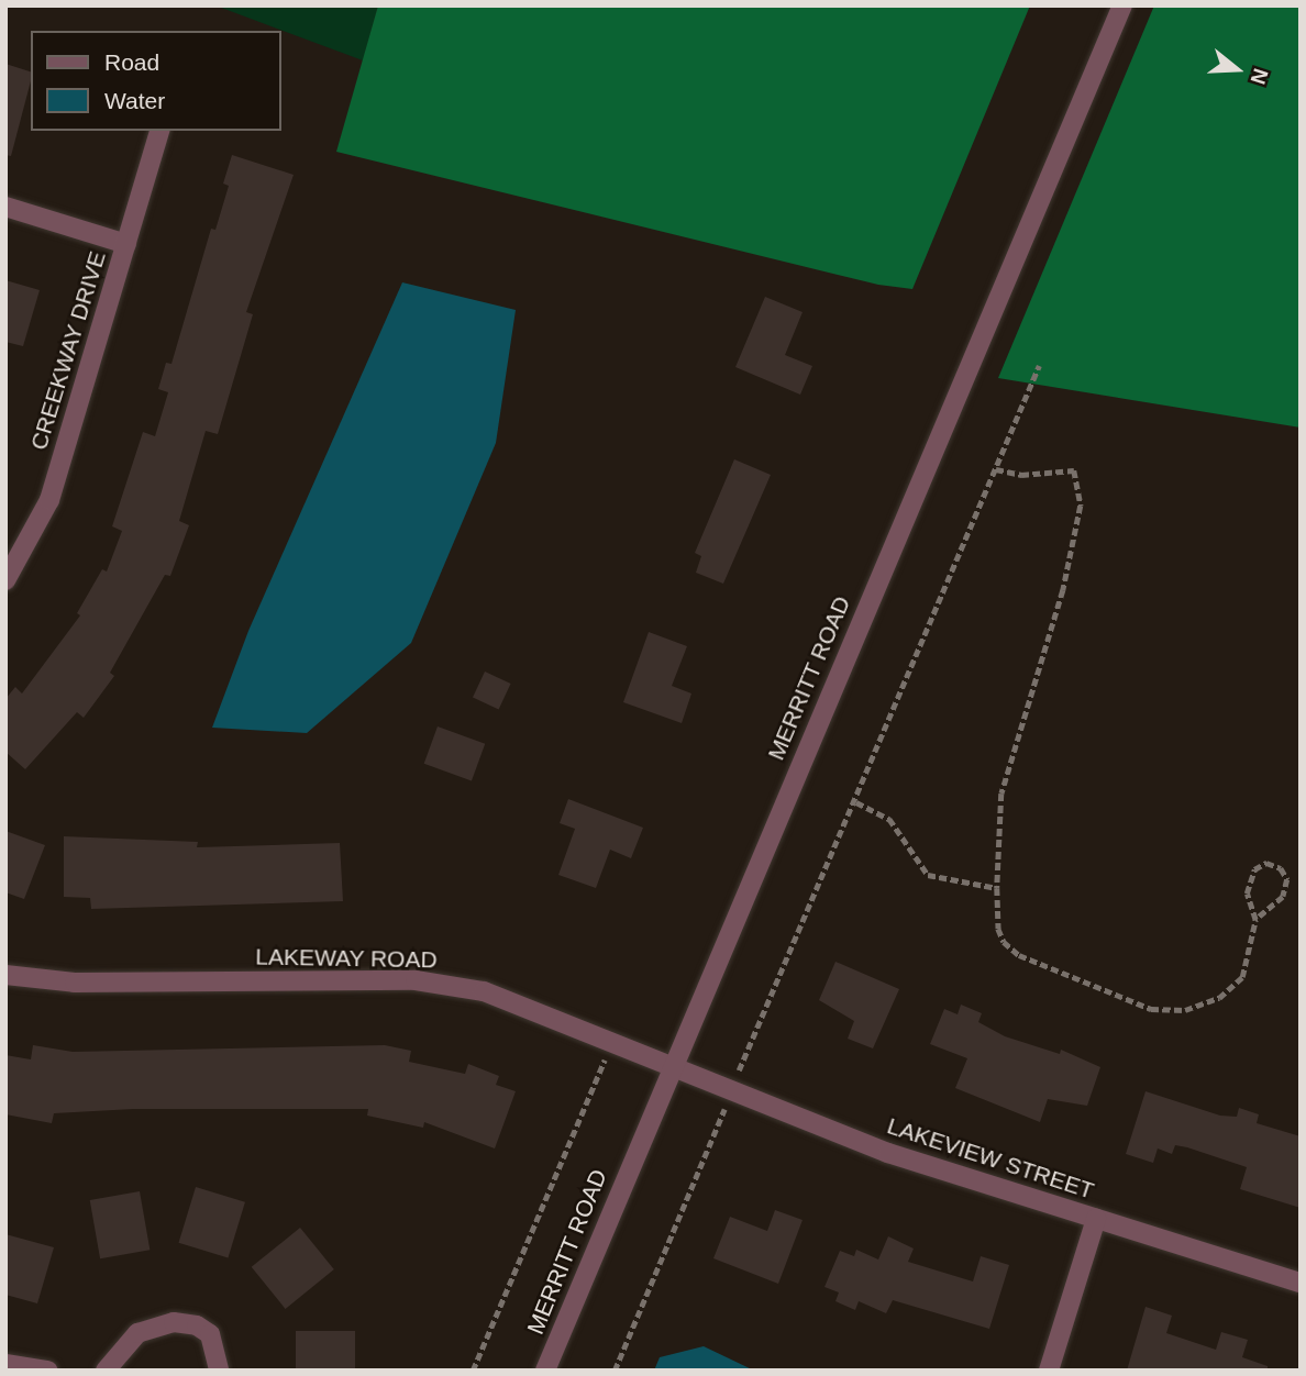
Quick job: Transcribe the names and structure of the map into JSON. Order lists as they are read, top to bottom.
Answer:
{
  "streets": {
    "street": [
      "CREEKWAY DRIVE",
      "MERRITT ROAD",
      "LAKEWAY ROAD",
      "LAKEVIEW STREET"
    ]
  },
  "crossings": [
    ["MERRITT ROAD", "LAKEWAY ROAD"],
    ["MERRITT ROAD", "LAKEVIEW STREET"],
    ["LAKEWAY ROAD", "LAKEVIEW STREET"]
  ],
  "legend": ["Road", "Water"],
  "north": "right"
}
